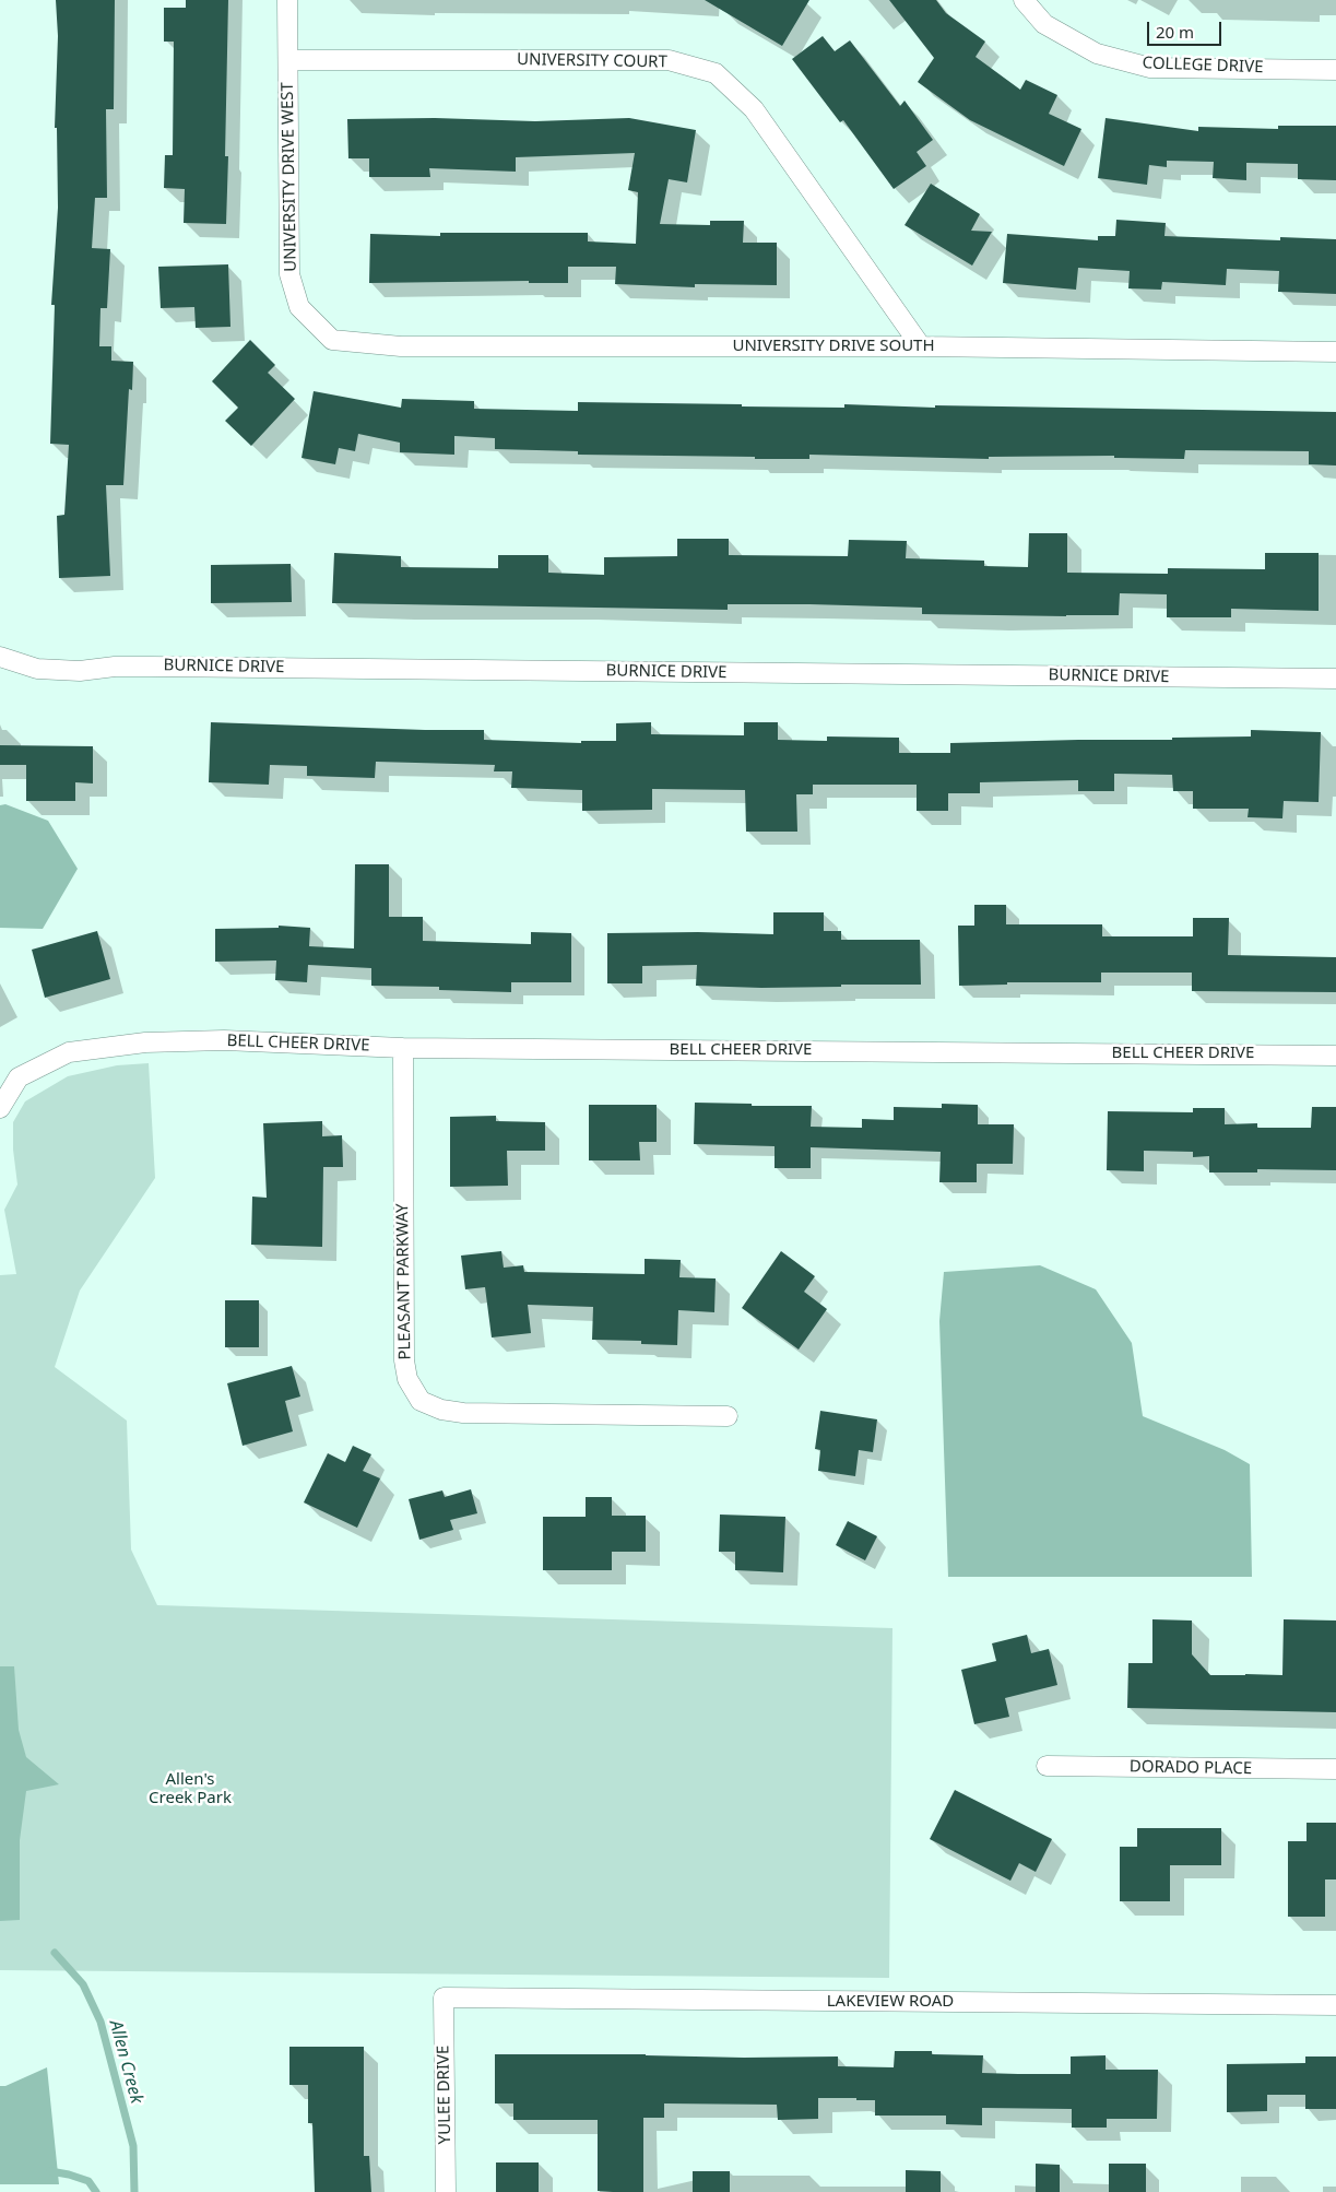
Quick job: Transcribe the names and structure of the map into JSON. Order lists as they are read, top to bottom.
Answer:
{
  "streets": {
    "street": [
      "UNIVERSITY COURT",
      "COLLEGE DRIVE",
      "UNIVERSITY DRIVE WEST",
      "UNIVERSITY DRIVE SOUTH",
      "BURNICE DRIVE",
      "BELL CHEER DRIVE",
      "PLEASANT PARKWAY",
      "DORADO PLACE",
      "LAKEVIEW ROAD",
      "YULEE DRIVE"
    ]
  },
  "crossings": [
    ["UNIVERSITY COURT", "UNIVERSITY DRIVE WEST"],
    ["UNIVERSITY COURT", "UNIVERSITY DRIVE SOUTH"],
    ["UNIVERSITY DRIVE WEST", "UNIVERSITY DRIVE SOUTH"],
    ["BELL CHEER DRIVE", "PLEASANT PARKWAY"],
    ["LAKEVIEW ROAD", "YULEE DRIVE"]
  ],
  "water": ["Allen Creek"],
  "parks": ["Allen's Creek Park"],
  "scale_bar": "20 m"
}
